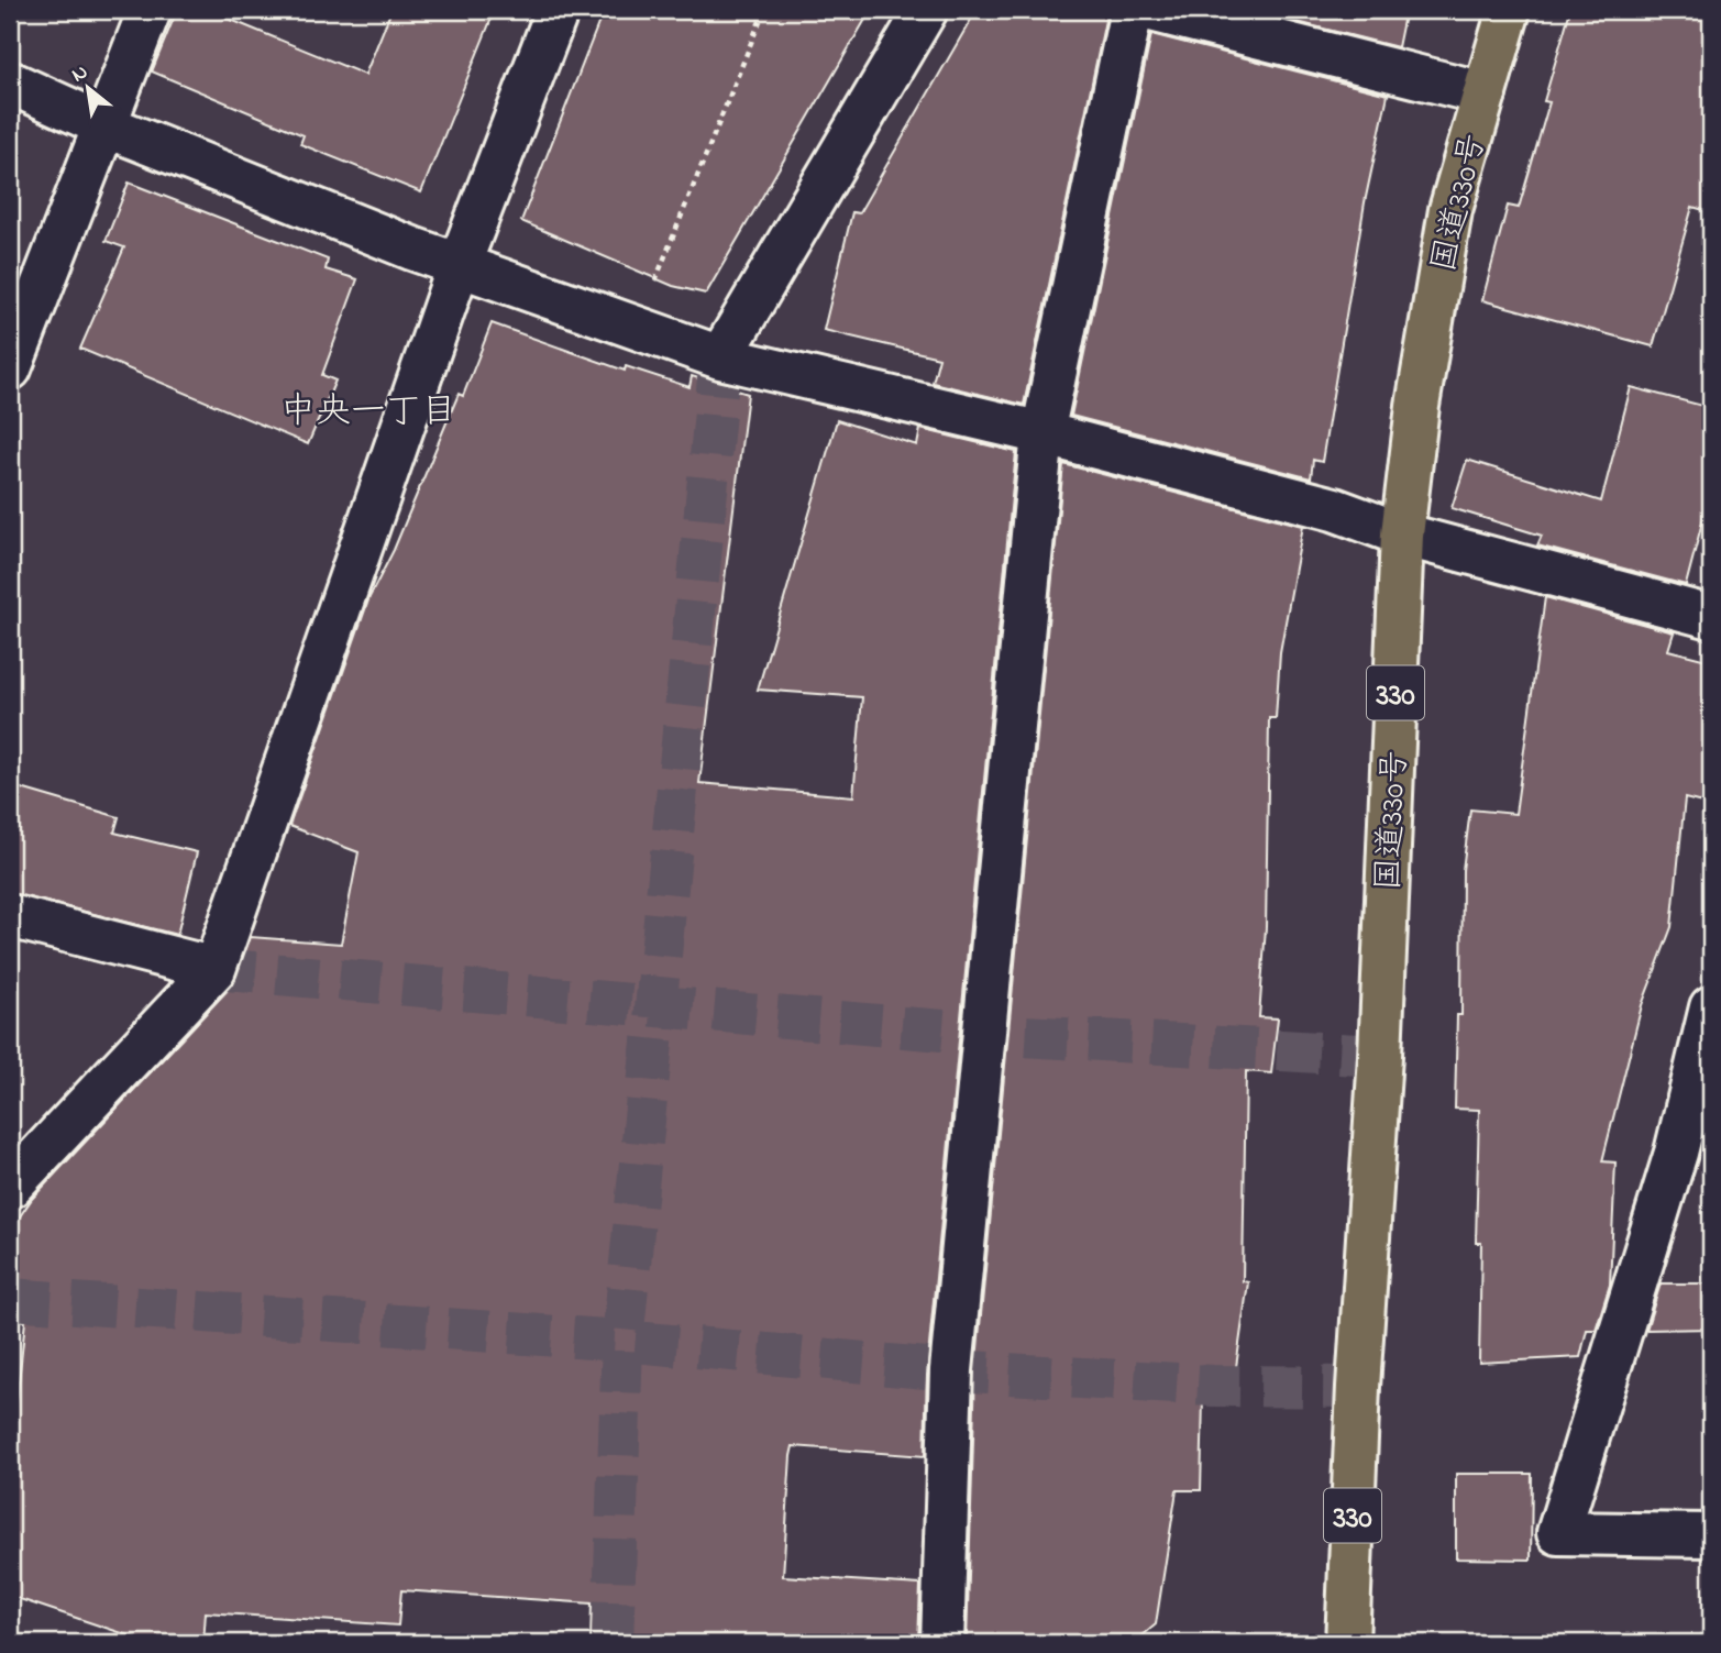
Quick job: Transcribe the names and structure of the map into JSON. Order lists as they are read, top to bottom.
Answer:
{
  "streets": {
    "highway": ["国道330号", "330"]
  },
  "districts": ["中央一丁目"],
  "north": "top left"
}
